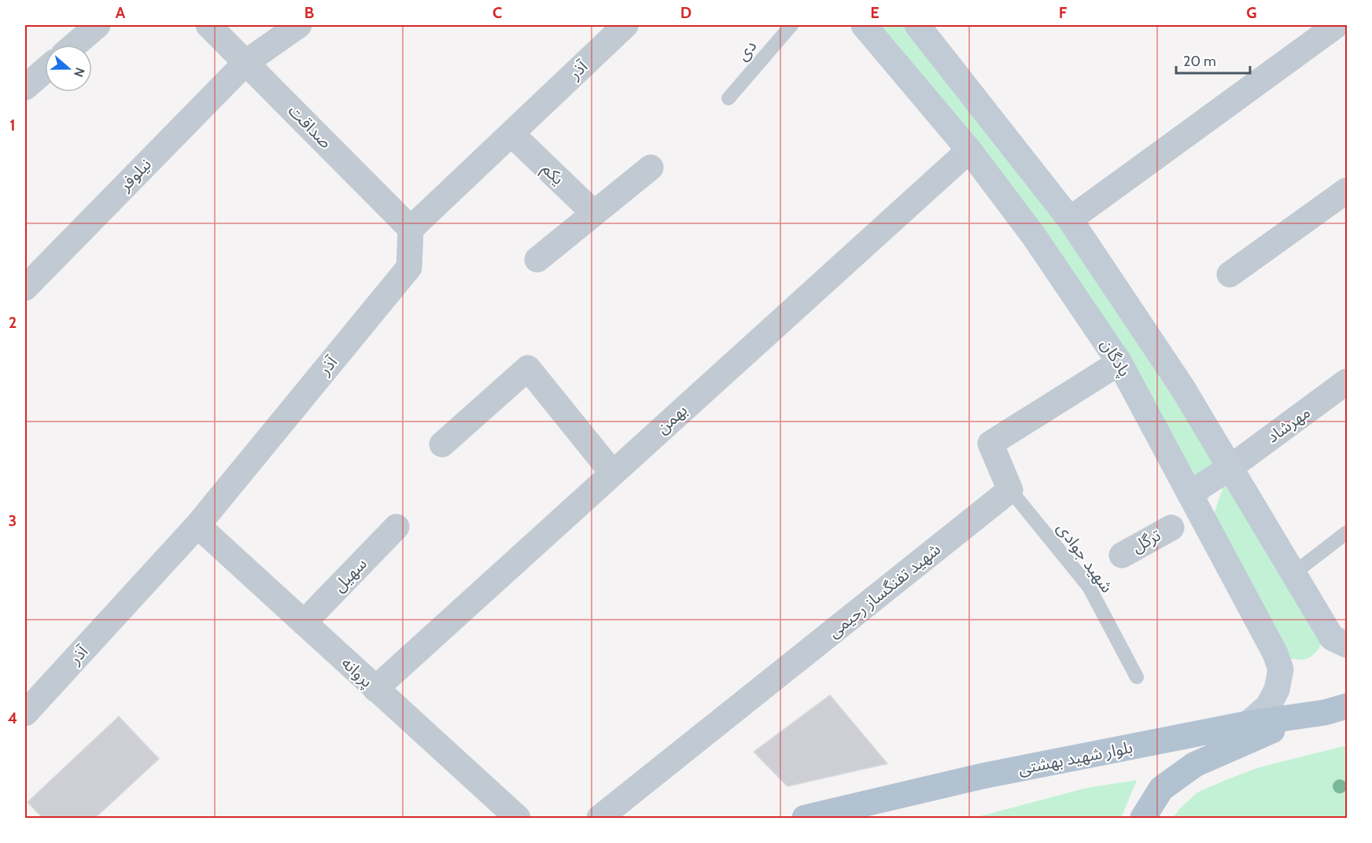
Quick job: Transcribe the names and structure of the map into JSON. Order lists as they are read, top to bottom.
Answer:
{
  "streets": {
    "main road": ["پادگان", "بلوار شهید بهشتی"],
    "street": [
      "آذر",
      "صداقت",
      "یکم",
      "نیلوفر",
      "بهمن",
      "مهرشاد",
      "ترگل",
      "سهیل",
      "شهید تفنگساز رحیمی",
      "پروانه"
    ],
    "lane": ["دی", "شهید جوادی"]
  },
  "crossings": [
    ["آذر", "صداقت"],
    ["آذر", "یکم"],
    ["آذر", "پروانه"],
    ["صداقت", "نیلوفر"],
    ["پادگان", "بهمن"],
    ["پادگان", "بلوار شهید بهشتی"],
    ["بهمن", "پروانه"],
    ["شهید جوادی", "شهید تفنگساز رحیمی"],
    ["سهیل", "پروانه"]
  ],
  "scale_bar": "20 m",
  "north": "right",
  "grid": {
    "columns": [
      "A",
      "B",
      "C",
      "D",
      "E",
      "F",
      "G"
    ],
    "rows": [
      "1",
      "2",
      "3",
      "4"
    ]
  }
}
